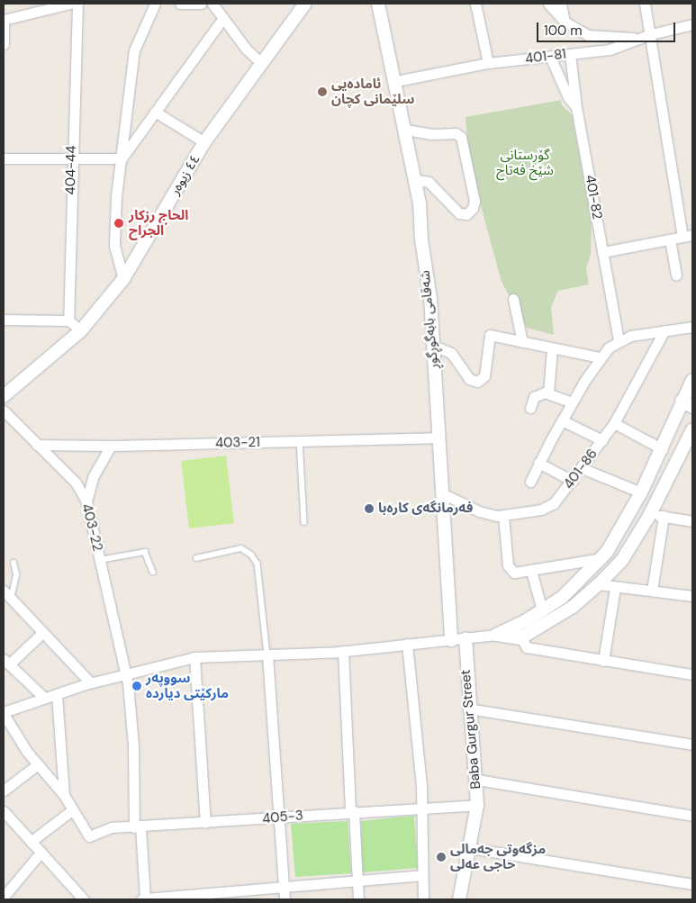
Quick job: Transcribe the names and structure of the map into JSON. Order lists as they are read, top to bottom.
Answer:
{
  "streets": {
    "street": [
      "401-81",
      "404-44",
      "٤٤ زیوەر",
      "401-82",
      "شەقامی بابەگوڕگوڕ",
      "403-21",
      "401-86",
      "403-22",
      "Baba Gurgur Street",
      "405-3"
    ]
  },
  "crossings": [
    ["401-81", "401-82"],
    ["401-81", "شەقامی بابەگوڕگوڕ"],
    ["شەقامی بابەگوڕگوڕ", "403-21"],
    ["شەقامی بابەگوڕگوڕ", "401-86"],
    ["403-21", "403-22"],
    ["403-22", "405-3"],
    ["Baba Gurgur Street", "405-3"]
  ],
  "parks": ["گۆڕستانی شێخ فەتاح"],
  "places": [
    "ئامادەیی سلێمانی کچان",
    "الحاج رزكار الجراح",
    "فەرمانگەی کارەبا",
    "سووپەر مارکێتی دیاردە",
    "مزگەوتی جەمالی حاجی عەلی"
  ],
  "scale_bar": "100 m"
}
